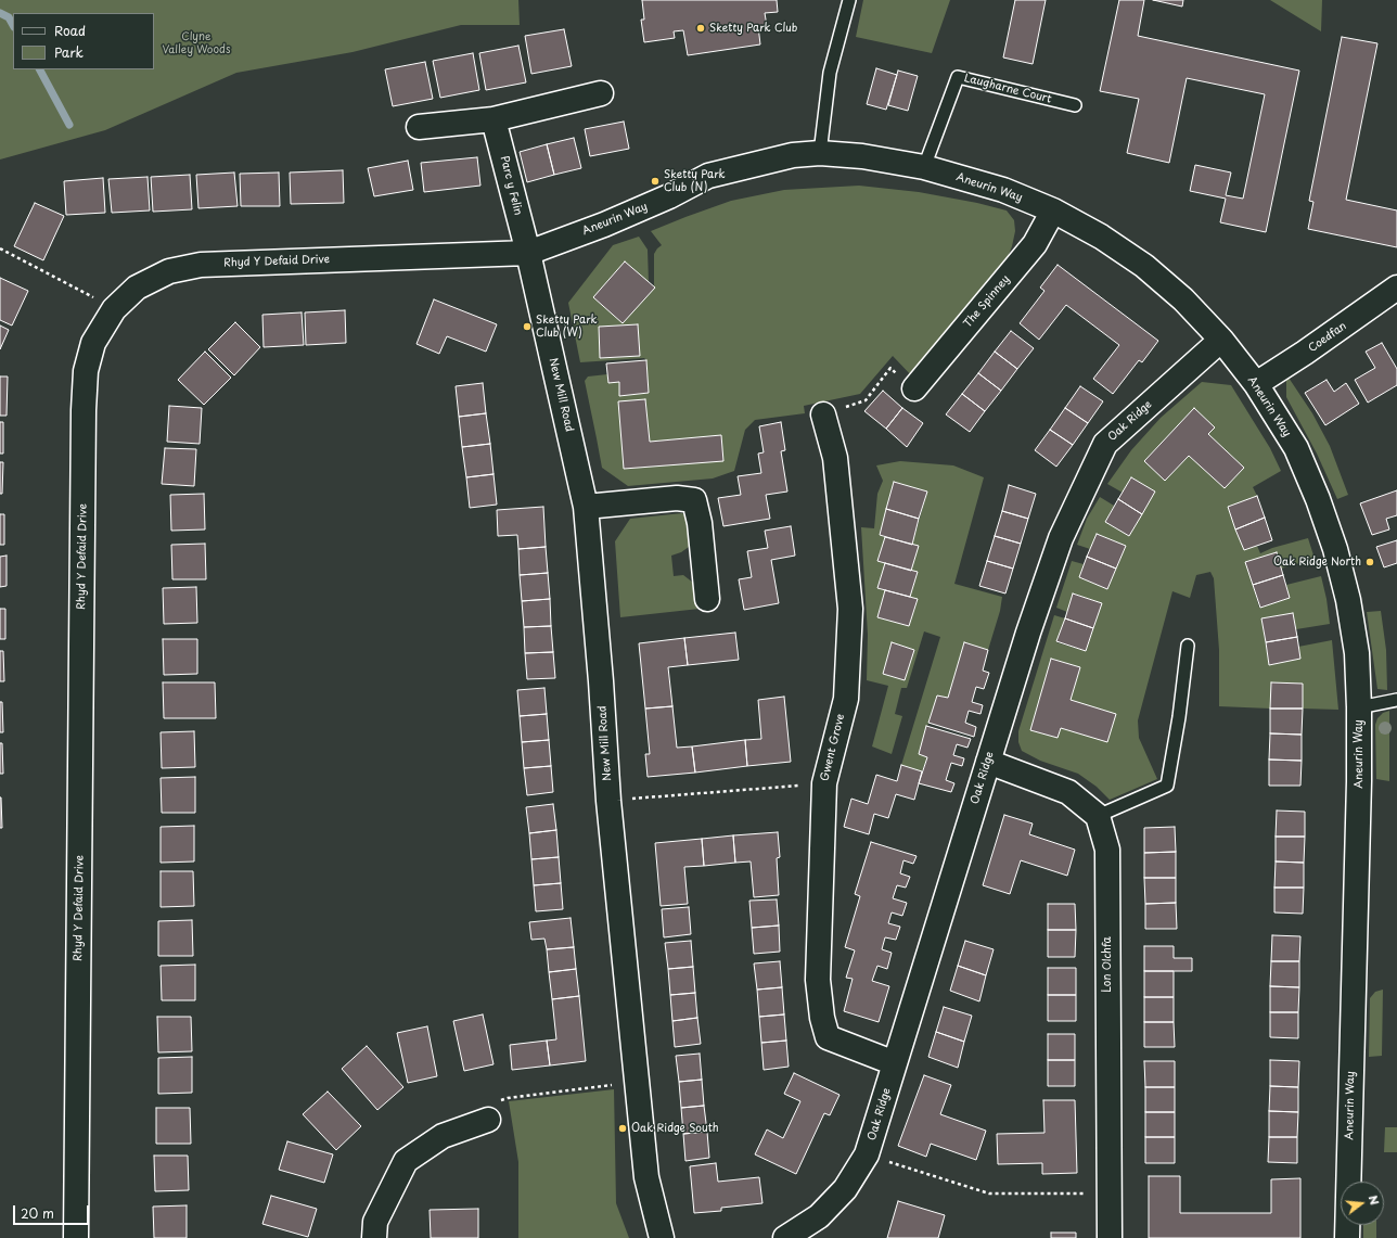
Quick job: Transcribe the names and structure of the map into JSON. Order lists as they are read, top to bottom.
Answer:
{
  "streets": {
    "street": [
      "Parc y Felin",
      "Aneurin Way",
      "Rhyd Y Defaid Drive",
      "The Spinney",
      "Coedfan",
      "New Mill Road",
      "Oak Ridge",
      "Gwent Grove",
      "Lon Olchfa"
    ],
    "lane": ["Laugharne Court"]
  },
  "crossings": [
    ["Laugharne Court", "Aneurin Way"],
    ["Parc y Felin", "Aneurin Way"],
    ["Parc y Felin", "Rhyd Y Defaid Drive"],
    ["Parc y Felin", "New Mill Road"],
    ["Aneurin Way", "Rhyd Y Defaid Drive"],
    ["Aneurin Way", "The Spinney"],
    ["Aneurin Way", "Coedfan"],
    ["Aneurin Way", "New Mill Road"],
    ["Aneurin Way", "Oak Ridge"],
    ["Rhyd Y Defaid Drive", "New Mill Road"],
    ["Oak Ridge", "Gwent Grove"]
  ],
  "parks": ["Clyne Valley Woods"],
  "places": [
    "Sketty Park Club",
    "Sketty Park Club (N)",
    "Sketty Park Club (W)",
    "Oak Ridge North",
    "Oak Ridge South"
  ],
  "legend": ["Road", "Park"],
  "scale_bar": "20 m",
  "north": "right"
}
